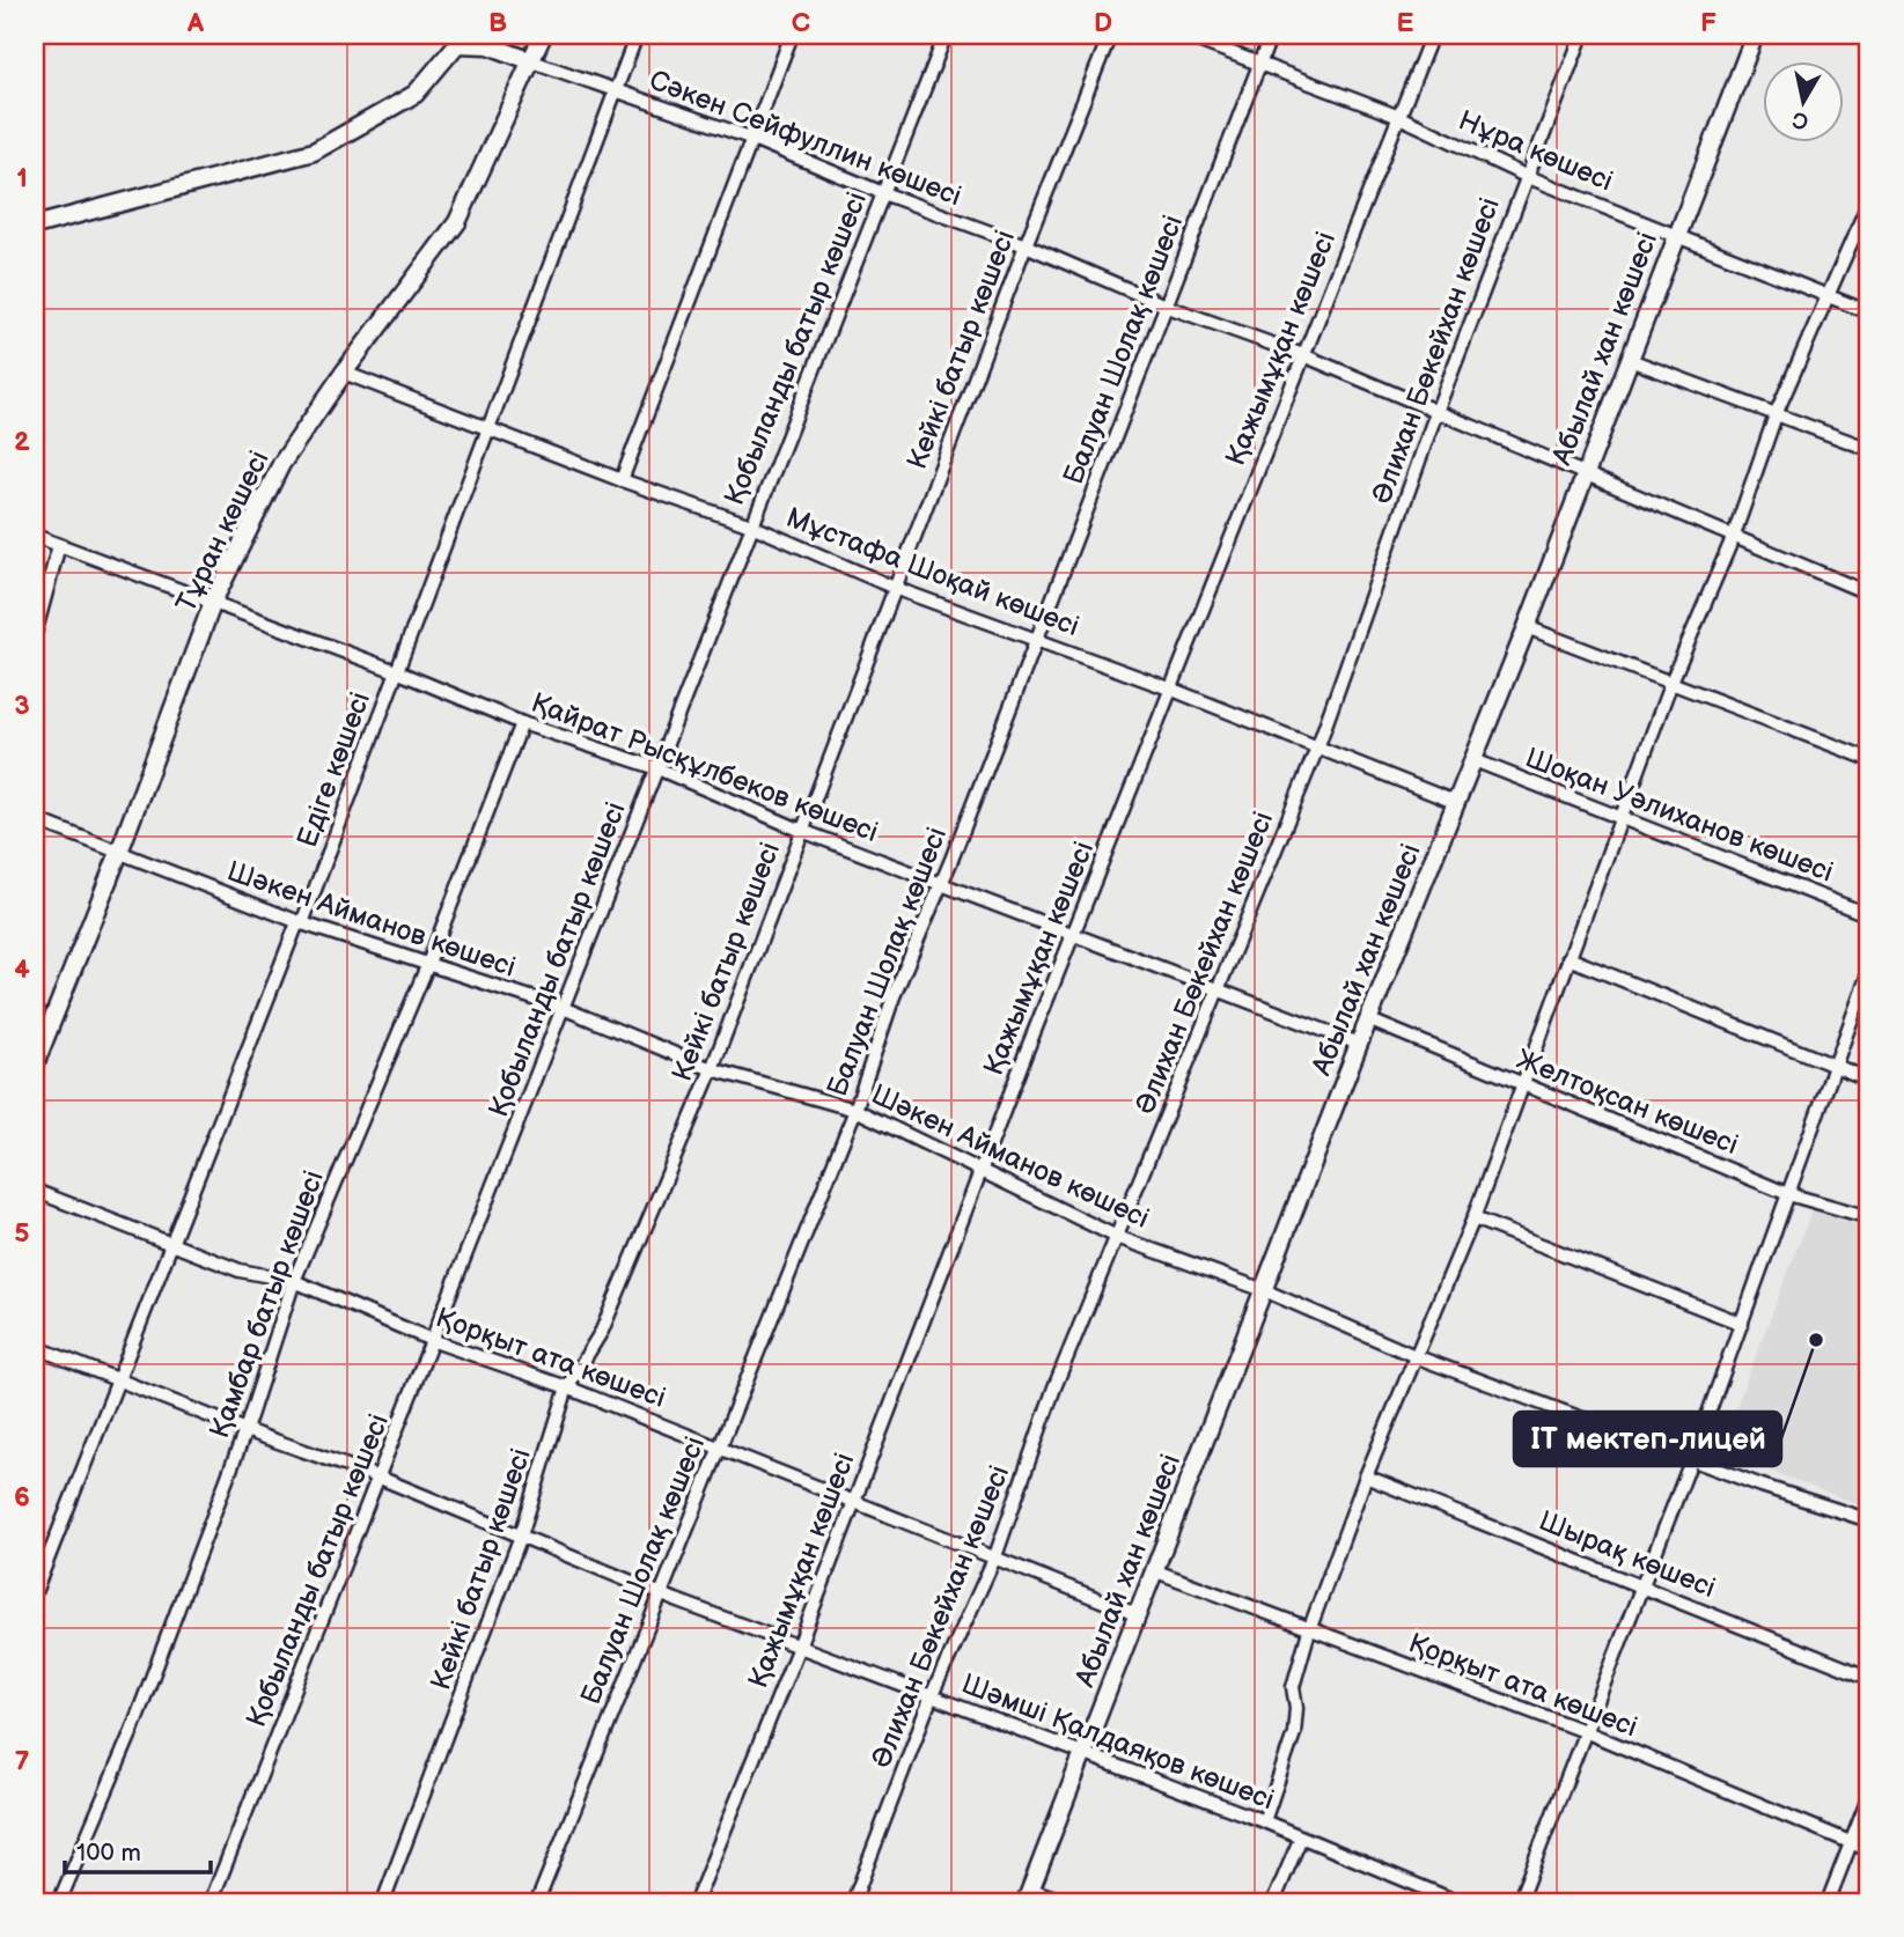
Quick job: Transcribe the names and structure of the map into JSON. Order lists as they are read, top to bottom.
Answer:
{
  "streets": {
    "street": [
      "Сәкен Сейфуллин көшесі",
      "Нұра көшесі",
      "Қобыланды батыр көшесі",
      "Қажымұқан көшесі",
      "Абылай хан көшесі",
      "Кейкі батыр көшесі",
      "Балуан Шолақ көшесі",
      "Әлихан Бөкейхан көшесі",
      "Тұран көшесі",
      "Мұстафа Шоқай көшесі",
      "Қайрат Рысқұлбеков көшесі",
      "Едіге көшесі",
      "Шоқан Уәлиханов көшесі",
      "Шәкен Айманов көшесі",
      "Желтоқсан көшесі",
      "Қамбар батыр көшесі",
      "Қорқыт ата көшесі",
      "Шырақ көшесі",
      "Шәмші Қалдаяқов көшесі"
    ]
  },
  "crossings": [
    ["Сәкен Сейфуллин көшесі", "Қобыланды батыр көшесі"],
    ["Сәкен Сейфуллин көшесі", "Қажымұқан көшесі"],
    ["Сәкен Сейфуллин көшесі", "Абылай хан көшесі"],
    ["Сәкен Сейфуллин көшесі", "Кейкі батыр көшесі"],
    ["Сәкен Сейфуллин көшесі", "Балуан Шолақ көшесі"],
    ["Сәкен Сейфуллин көшесі", "Әлихан Бөкейхан көшесі"],
    ["Сәкен Сейфуллин көшесі", "Тұран көшесі"],
    ["Сәкен Сейфуллин көшесі", "Едіге көшесі"],
    ["Нұра көшесі", "Қажымұқан көшесі"],
    ["Нұра көшесі", "Абылай хан көшесі"],
    ["Нұра көшесі", "Балуан Шолақ көшесі"],
    ["Нұра көшесі", "Әлихан Бөкейхан көшесі"],
    ["Қобыланды батыр көшесі", "Мұстафа Шоқай көшесі"],
    ["Қобыланды батыр көшесі", "Қайрат Рысқұлбеков көшесі"],
    ["Қобыланды батыр көшесі", "Шәкен Айманов көшесі"],
    ["Қобыланды батыр көшесі", "Қорқыт ата көшесі"],
    ["Қобыланды батыр көшесі", "Шәмші Қалдаяқов көшесі"],
    ["Қажымұқан көшесі", "Мұстафа Шоқай көшесі"],
    ["Қажымұқан көшесі", "Қайрат Рысқұлбеков көшесі"],
    ["Қажымұқан көшесі", "Шәкен Айманов көшесі"],
    ["Қажымұқан көшесі", "Қорқыт ата көшесі"],
    ["Қажымұқан көшесі", "Шәмші Қалдаяқов көшесі"],
    ["Абылай хан көшесі", "Мұстафа Шоқай көшесі"],
    ["Абылай хан көшесі", "Қайрат Рысқұлбеков көшесі"],
    ["Абылай хан көшесі", "Шоқан Уәлиханов көшесі"],
    ["Абылай хан көшесі", "Шәкен Айманов көшесі"],
    ["Абылай хан көшесі", "Желтоқсан көшесі"],
    ["Абылай хан көшесі", "Қорқыт ата көшесі"],
    ["Абылай хан көшесі", "Шәмші Қалдаяқов көшесі"],
    ["Кейкі батыр көшесі", "Мұстафа Шоқай көшесі"],
    ["Кейкі батыр көшесі", "Қайрат Рысқұлбеков көшесі"],
    ["Кейкі батыр көшесі", "Шәкен Айманов көшесі"],
    ["Кейкі батыр көшесі", "Қорқыт ата көшесі"],
    ["Кейкі батыр көшесі", "Шәмші Қалдаяқов көшесі"],
    ["Балуан Шолақ көшесі", "Мұстафа Шоқай көшесі"],
    ["Балуан Шолақ көшесі", "Қайрат Рысқұлбеков көшесі"],
    ["Балуан Шолақ көшесі", "Шәкен Айманов көшесі"],
    ["Балуан Шолақ көшесі", "Қорқыт ата көшесі"],
    ["Балуан Шолақ көшесі", "Шәмші Қалдаяқов көшесі"],
    ["Әлихан Бөкейхан көшесі", "Мұстафа Шоқай көшесі"],
    ["Әлихан Бөкейхан көшесі", "Қайрат Рысқұлбеков көшесі"],
    ["Әлихан Бөкейхан көшесі", "Шәкен Айманов көшесі"],
    ["Әлихан Бөкейхан көшесі", "Қорқыт ата көшесі"],
    ["Әлихан Бөкейхан көшесі", "Шәмші Қалдаяқов көшесі"],
    ["Тұран көшесі", "Мұстафа Шоқай көшесі"],
    ["Тұран көшесі", "Қайрат Рысқұлбеков көшесі"],
    ["Тұран көшесі", "Шәкен Айманов көшесі"],
    ["Мұстафа Шоқай көшесі", "Едіге көшесі"],
    ["Қайрат Рысқұлбеков көшесі", "Едіге көшесі"],
    ["Қайрат Рысқұлбеков көшесі", "Қамбар батыр көшесі"],
    ["Едіге көшесі", "Шәкен Айманов көшесі"],
    ["Едіге көшесі", "Қорқыт ата көшесі"],
    ["Едіге көшесі", "Шәмші Қалдаяқов көшесі"],
    ["Шәкен Айманов көшесі", "Қамбар батыр көшесі"],
    ["Қамбар батыр көшесі", "Қорқыт ата көшесі"],
    ["Қамбар батыр көшесі", "Шәмші Қалдаяқов көшесі"]
  ],
  "places": ["IT мектеп-лицей"],
  "scale_bar": "100 m",
  "north": "bottom",
  "grid": {
    "columns": [
      "A",
      "B",
      "C",
      "D",
      "E",
      "F"
    ],
    "rows": [
      "1",
      "2",
      "3",
      "4",
      "5",
      "6",
      "7"
    ]
  }
}
